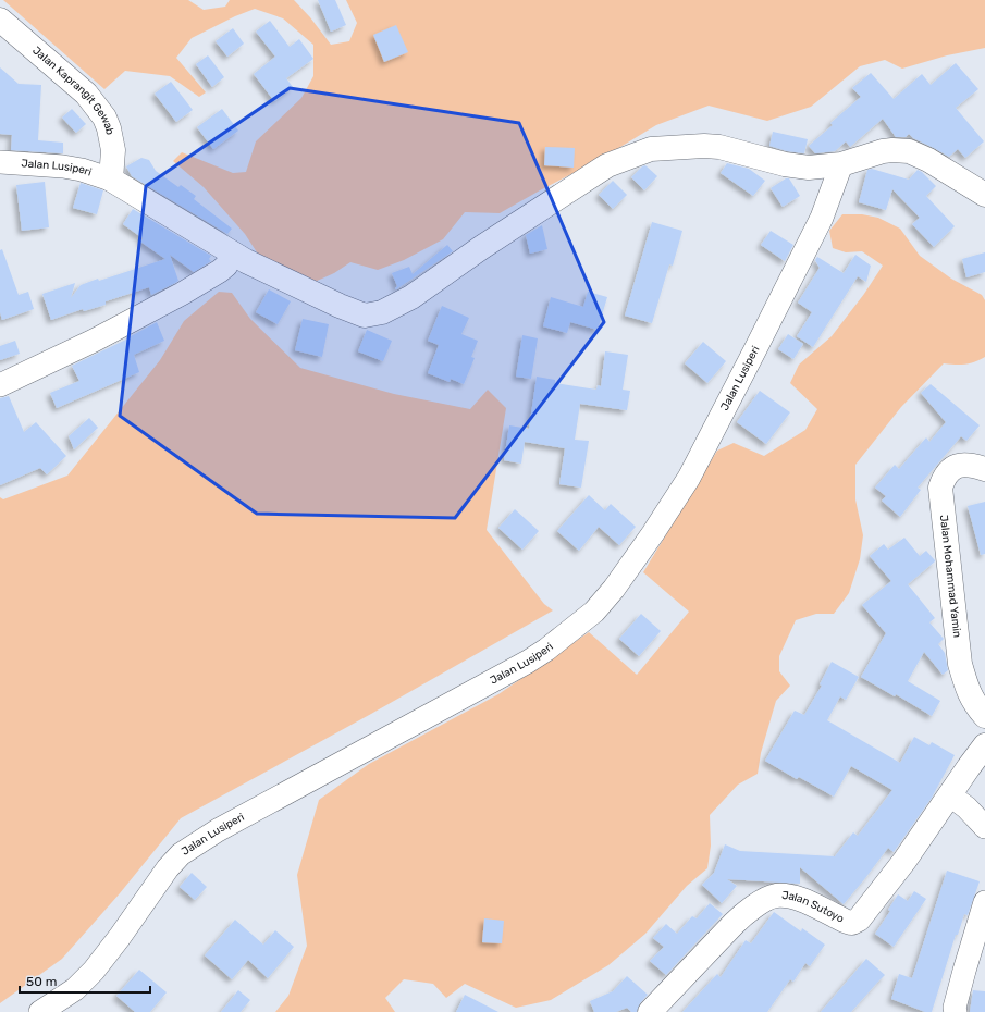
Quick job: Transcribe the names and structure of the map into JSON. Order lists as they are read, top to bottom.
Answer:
{
  "streets": {
    "main road": ["Jalan Kaprangit Gewab", "Jalan Mohammad Yamin", "Jalan Sutoyo"],
    "street": ["Jalan Lusiperi"]
  },
  "crossings": [
    ["Jalan Kaprangit Gewab", "Jalan Lusiperi"]
  ],
  "scale_bar": "50 m"
}
